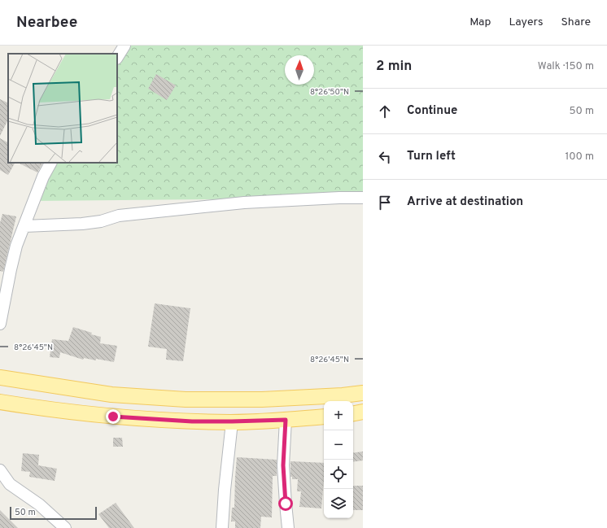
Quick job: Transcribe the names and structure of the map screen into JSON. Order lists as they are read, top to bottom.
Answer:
{
  "scale_bar": "50 m",
  "north": "top",
  "page": {
    "header": "Nearbee",
    "nav": ["Map", "Layers", "Share"],
    "heading": ["2 min", "Walk · 150 m"],
    "list": [
      ["Continue", "50 m"],
      ["Turn left", "100 m"],
      "Arrive at destination"
    ],
    "map_buttons": ["+", "−"],
    "scale": "50 m"
  },
  "coordinates": ["8°26'50\"N", "8°26'45\"N"]
}
